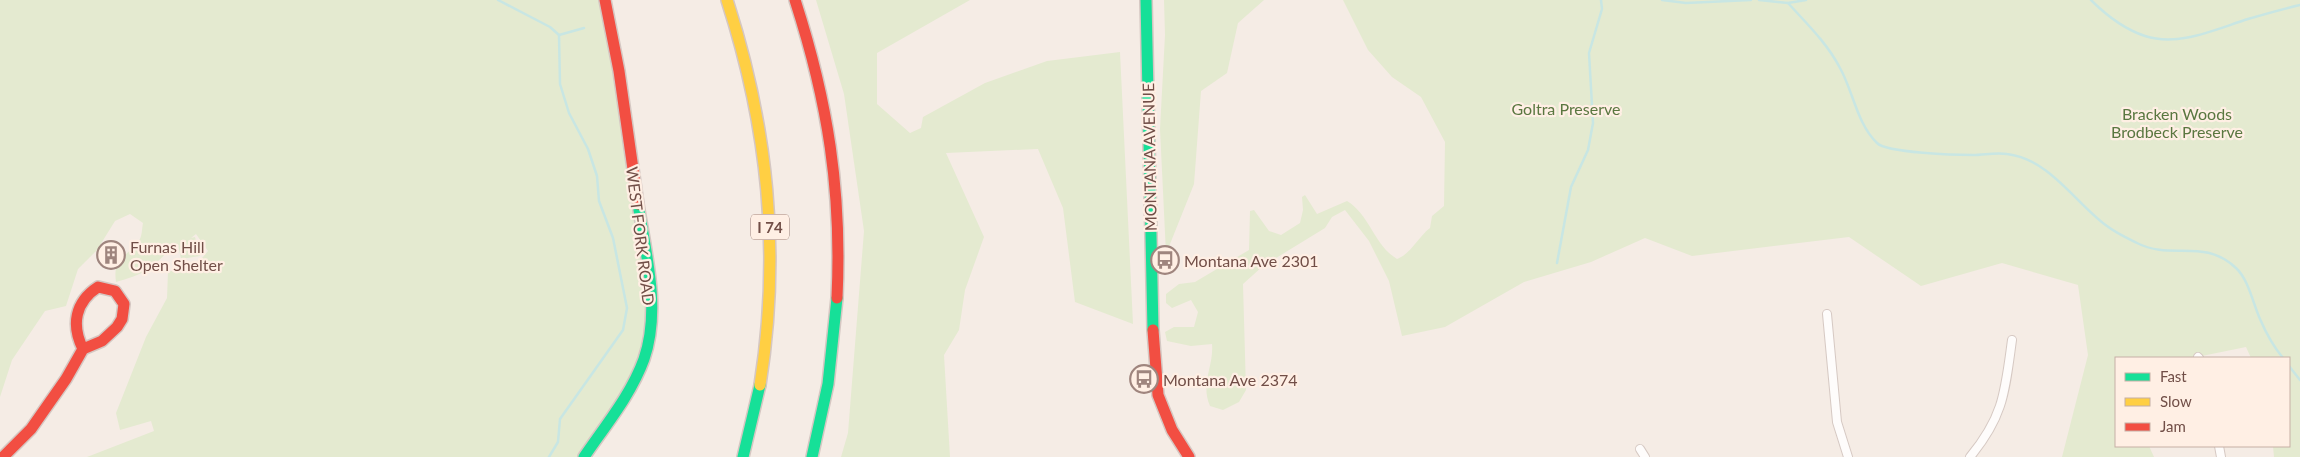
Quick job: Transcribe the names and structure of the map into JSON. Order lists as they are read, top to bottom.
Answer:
{
  "streets": {
    "main road": ["MONTANA AVENUE", "I 74", "WEST FORK ROAD"]
  },
  "parks": ["Goltra Preserve", "Bracken Woods Brodbeck Preserve"],
  "places": {
    "building": ["Furnas Hill Open Shelter"],
    "bus stop": ["Montana Ave 2301", "Montana Ave 2374"]
  },
  "legend": ["Fast", "Slow", "Jam"]
}
